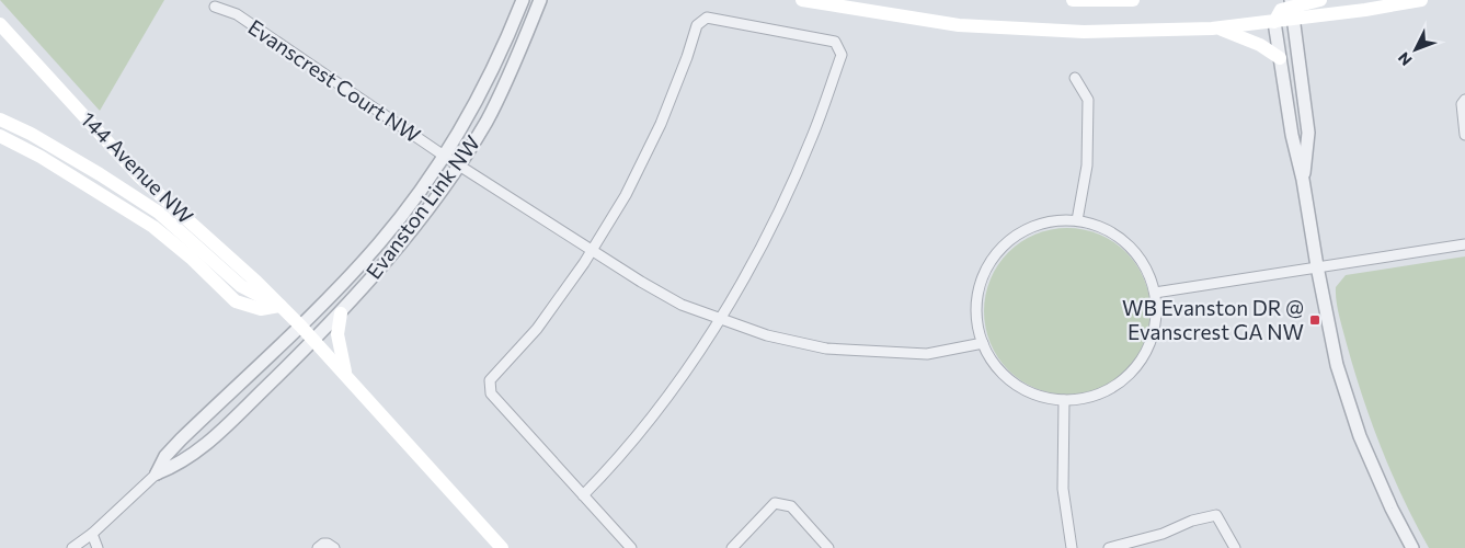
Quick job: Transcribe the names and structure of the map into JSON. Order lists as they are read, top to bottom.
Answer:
{
  "streets": {
    "main road": ["144 Avenue NW"],
    "street": ["Evanscrest Court NW", "Evanston Link NW"]
  },
  "crossings": [
    ["Evanscrest Court NW", "Evanston Link NW"],
    ["144 Avenue NW", "Evanston Link NW"]
  ],
  "places": {
    "transit": ["WB Evanston DR @ Evanscrest GA NW"]
  },
  "north": "bottom left"
}
